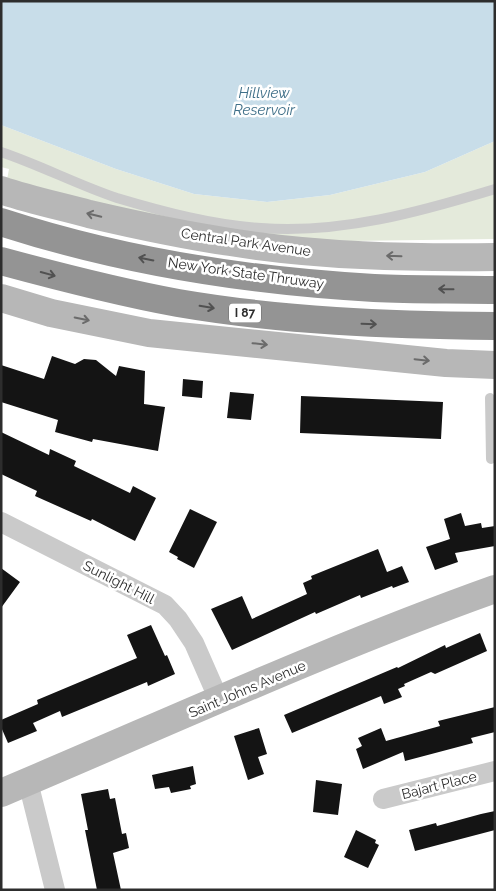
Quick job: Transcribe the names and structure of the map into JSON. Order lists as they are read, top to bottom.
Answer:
{
  "streets": {
    "highway": ["New York State Thruway", "I 87"],
    "main road": ["Central Park Avenue", "Saint Johns Avenue"],
    "street": ["Sunlight Hill", "Bajart Place"]
  },
  "crossings": [
    ["Sunlight Hill", "Saint Johns Avenue"]
  ],
  "water": ["Hillview Reservoir"]
}
